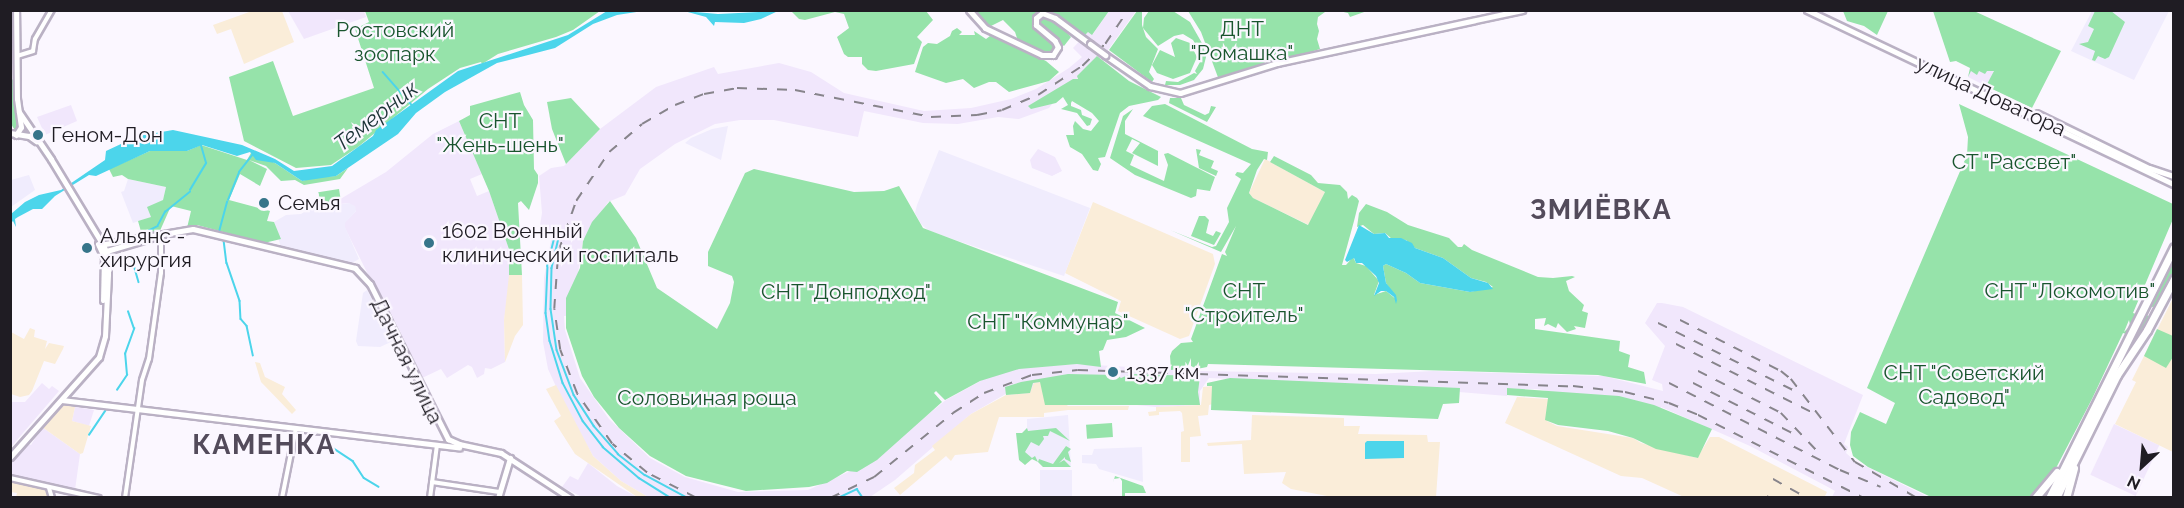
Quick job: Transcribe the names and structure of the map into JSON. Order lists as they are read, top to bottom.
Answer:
{
  "streets": {
    "main road": ["улица Доватора", "Дачная улица"]
  },
  "districts": ["ЗМИЁВКА", "КАМЕНКА"],
  "water": ["Темерник"],
  "parks": [
    "ДНТ \"Ромашка\"",
    "Ростовский зоопарк",
    "СНТ \"Жень-шень\"",
    "СТ \"Рассвет\"",
    "СНТ \"Строитель\"",
    "СНТ \"Локомотив\"",
    "СНТ \"Донподход\"",
    "СНТ \"Коммунар\"",
    "СНТ \"Советский Садовод\"",
    "Соловьиная роща"
  ],
  "places": [
    "Геном-Дон",
    "Семья",
    "1602 Военный клинический госпиталь",
    "Альянс - хирургия",
    "1337 км"
  ],
  "north": "bottom left"
}
